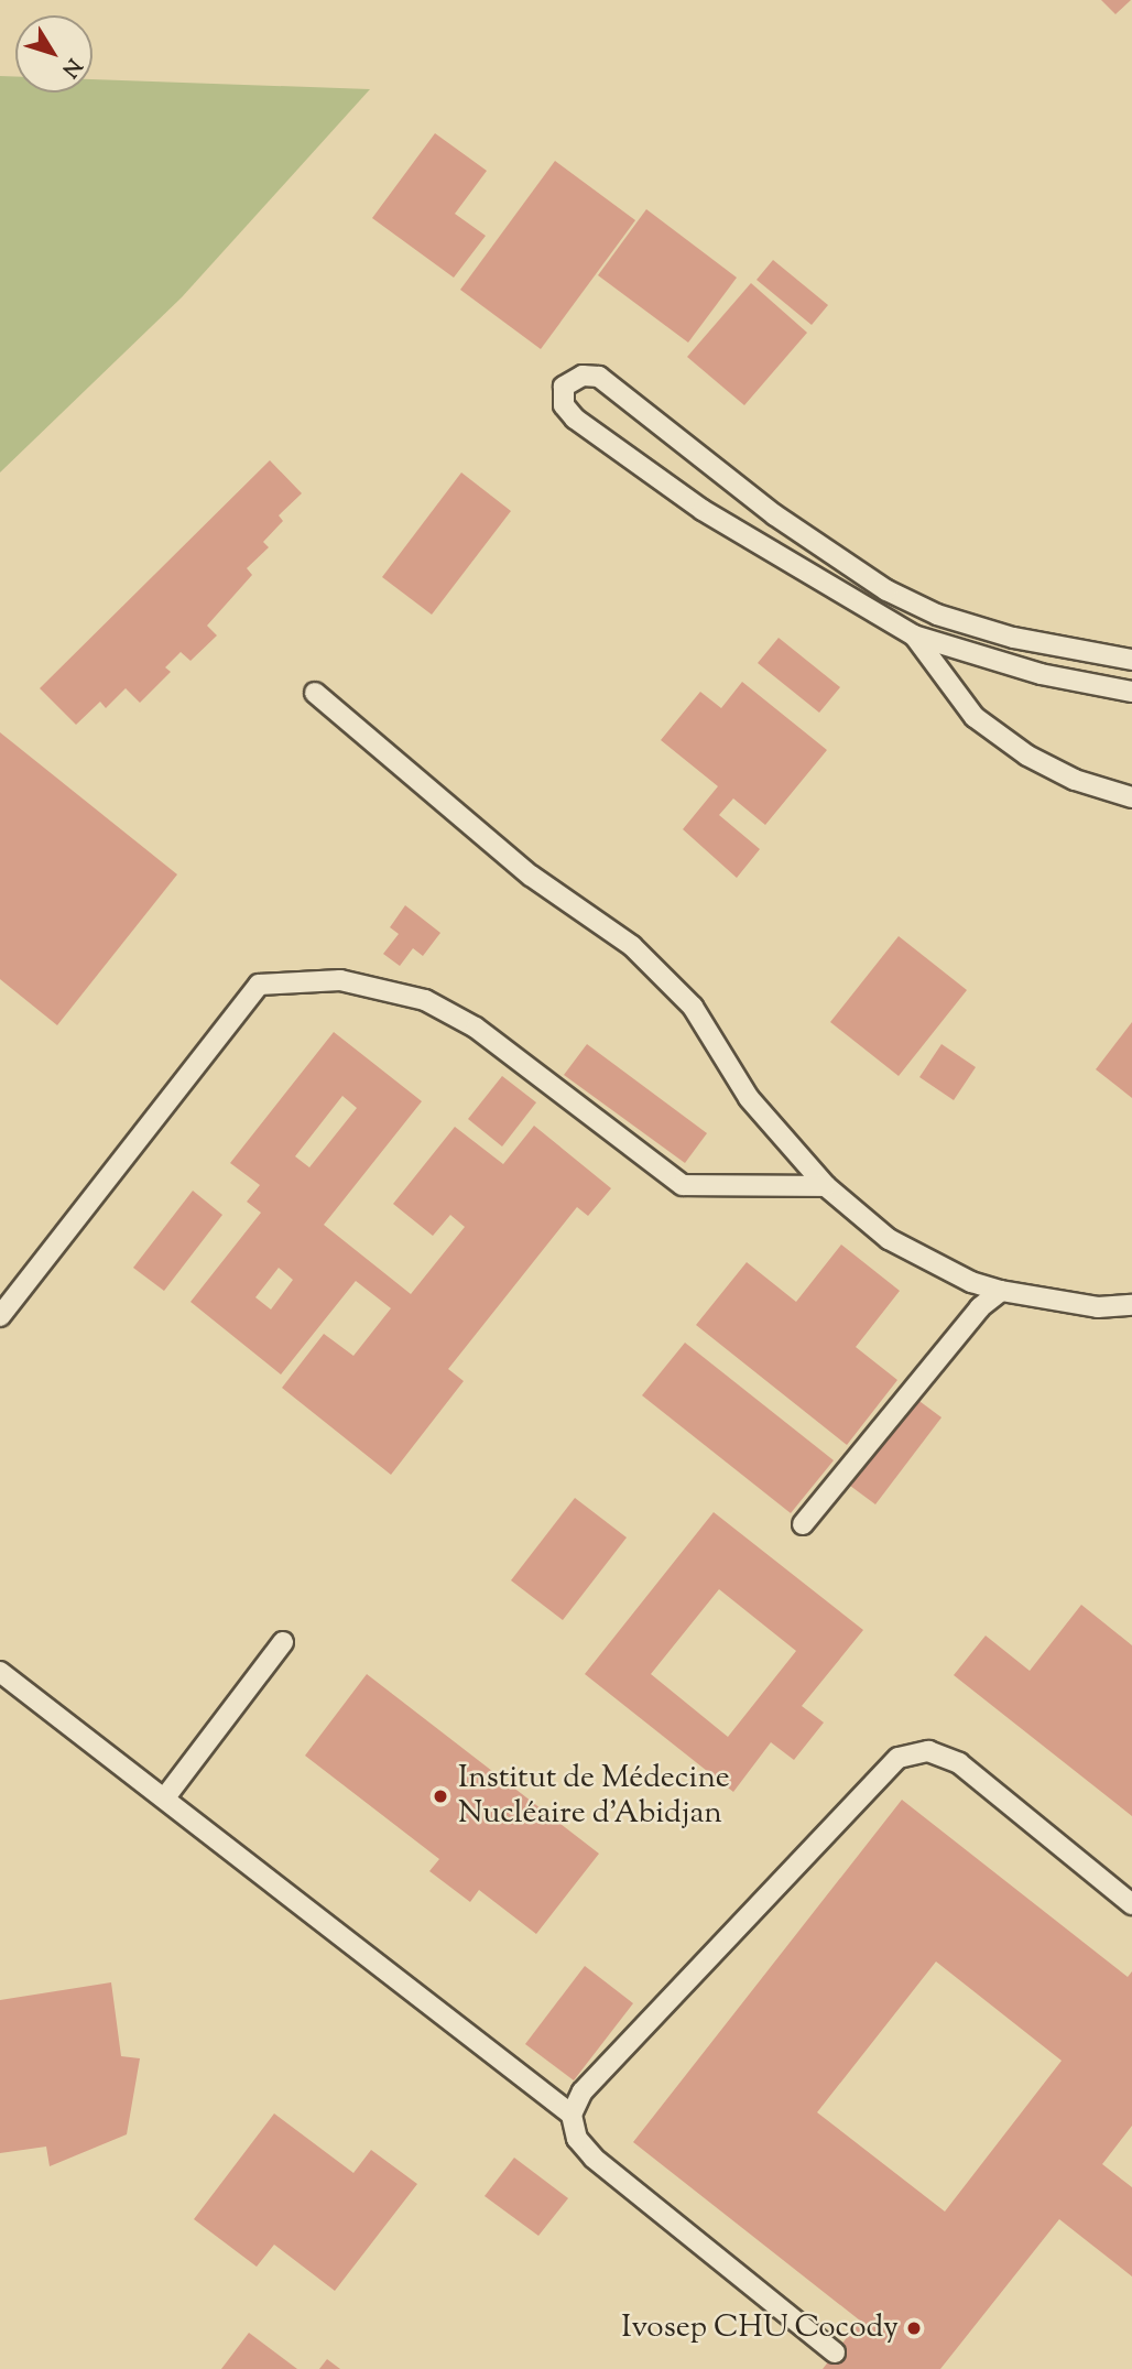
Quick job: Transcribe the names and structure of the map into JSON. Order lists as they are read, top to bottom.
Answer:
{
  "places": ["Institut de Médecine Nucléaire d'Abidjan", "Ivosep CHU Cocody"],
  "north": "bottom right"
}
